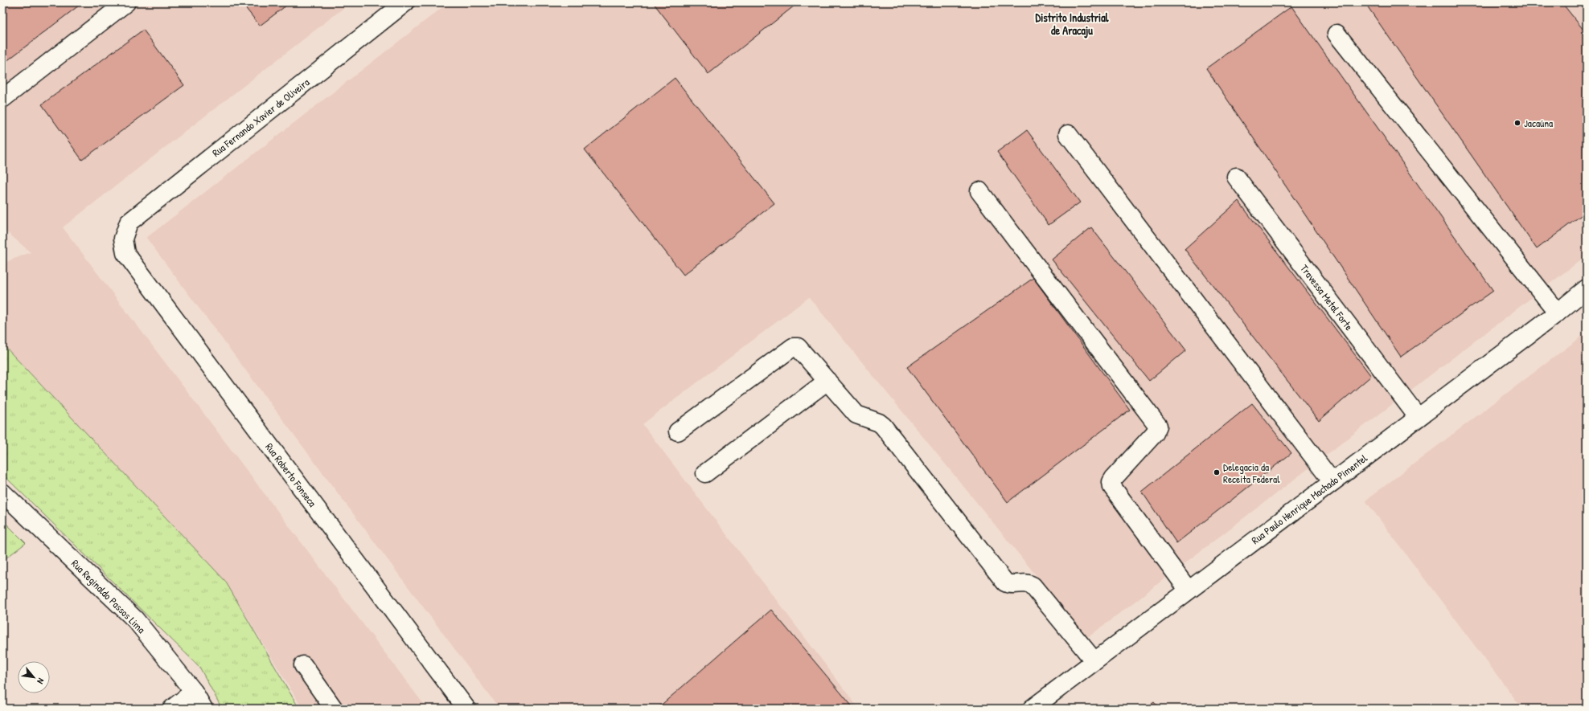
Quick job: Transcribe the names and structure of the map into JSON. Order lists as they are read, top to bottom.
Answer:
{
  "streets": {
    "street": [
      "Rua Fernando Xavier de Oliveira",
      "Travessa Metal Forte",
      "Rua Roberto Fonseca",
      "Rua Paulo Henrique Machado Pimentel",
      "Rua Reginaldo Passos Lima"
    ]
  },
  "crossings": [
    ["Rua Fernando Xavier de Oliveira", "Rua Roberto Fonseca"],
    ["Travessa Metal Forte", "Rua Paulo Henrique Machado Pimentel"]
  ],
  "districts": ["Distrito Industrial de Aracaju"],
  "places": ["Jacaúna", "Delegacia da Receita Federal"],
  "north": "bottom right"
}
